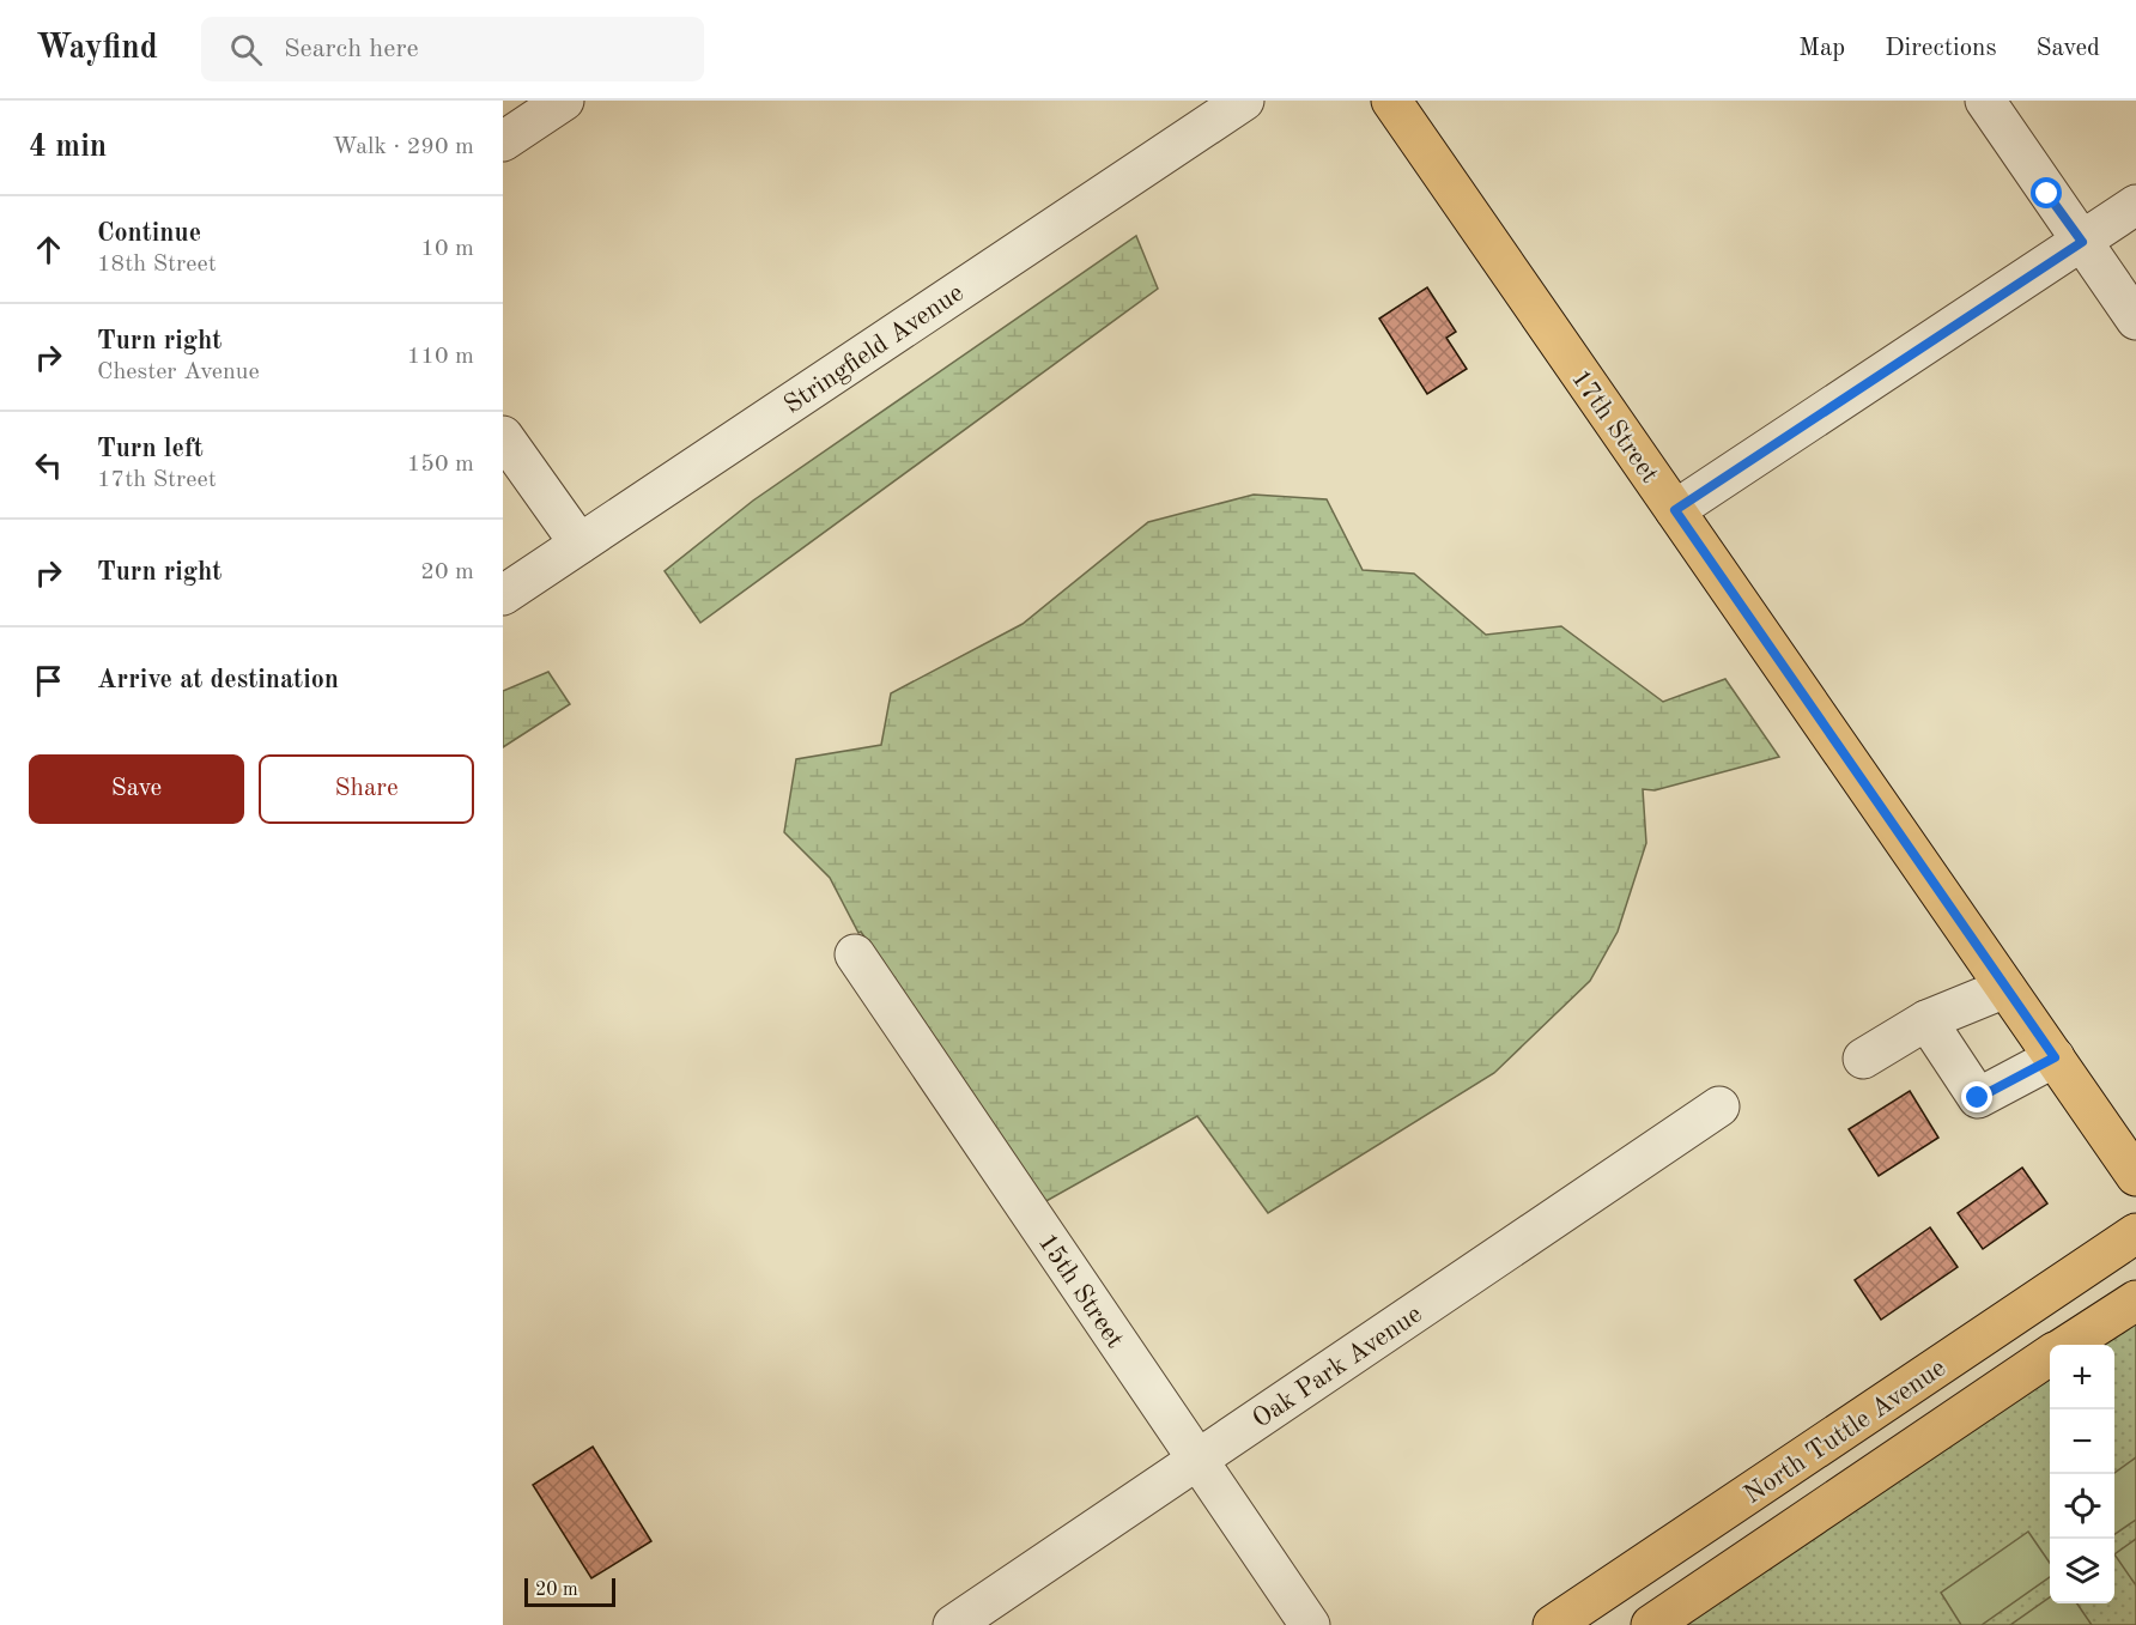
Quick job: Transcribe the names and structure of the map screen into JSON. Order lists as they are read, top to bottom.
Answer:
{
  "streets": {
    "main road": ["17th Street", "North Tuttle Avenue"],
    "street": ["Stringfield Avenue", "15th Street", "Oak Park Avenue"]
  },
  "crossings": [
    ["15th Street", "Oak Park Avenue"]
  ],
  "scale_bar": "20 m",
  "page": {
    "header": "Wayfind",
    "search": "Search here",
    "nav": ["Map", "Directions", "Saved"],
    "heading": ["4 min", "Walk · 290 m"],
    "list": [
      ["Continue", "18th Street", "10 m"],
      ["Turn right", "Chester Avenue", "110 m"],
      ["Turn left", "17th Street", "150 m"],
      ["Turn right", "20 m"],
      "Arrive at destination"
    ],
    "buttons": ["Save", "Share"],
    "map_buttons": ["+", "−"],
    "scale": "20 m"
  }
}
